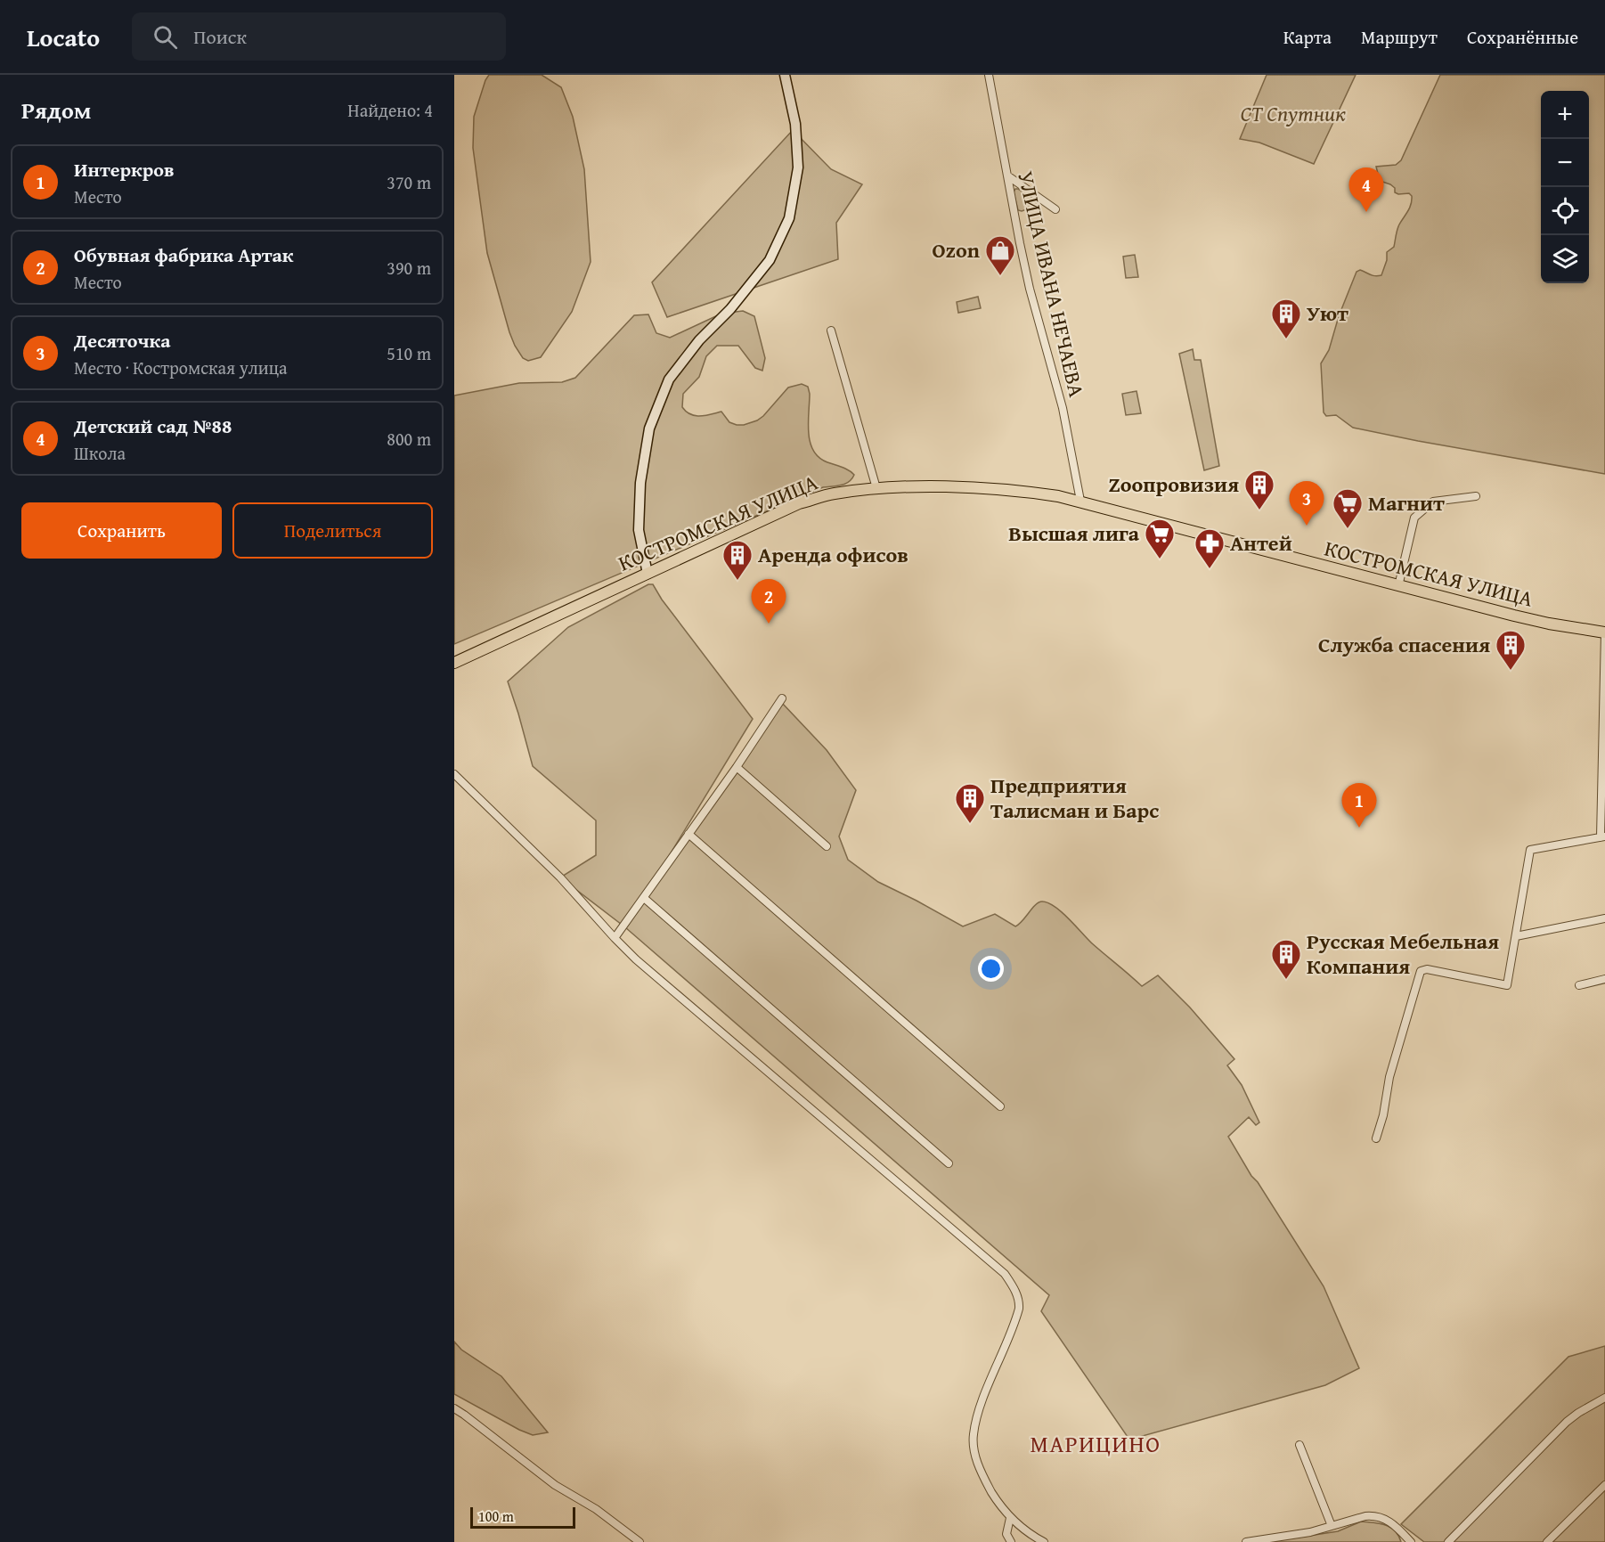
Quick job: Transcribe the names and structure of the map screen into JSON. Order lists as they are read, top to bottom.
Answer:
{
  "streets": {
    "main road": ["КОСТРОМСКАЯ УЛИЦА"],
    "street": ["УЛИЦА ИВАНА НЕЧАЕВА"]
  },
  "crossings": [
    ["УЛИЦА ИВАНА НЕЧАЕВА", "КОСТРОМСКАЯ УЛИЦА"]
  ],
  "districts": ["МАРИЦИНО"],
  "parks": ["СТ Спутник"],
  "places": {
    "shop": ["Ozon"],
    "building": [
      "Уют",
      "Zоопровизия",
      "Аренда офисов",
      "Служба спасения",
      "Предприятия Талисман и Барс",
      "Русская Мебельная Компания"
    ],
    "supermarket": ["Магнит", "Высшая лига"],
    "pharmacy": ["Антей"]
  },
  "scale_bar": "100 m",
  "page": {
    "header": "Locato",
    "search": "Поиск",
    "nav": ["Карта", "Маршрут", "Сохранённые"],
    "heading": ["Рядом", "Найдено: 4"],
    "map_buttons": ["+", "−"],
    "list": [
      {
        "mark": "1",
        "name": "Интеркров",
        "note": "Место",
        "value": "370 m"
      },
      {
        "mark": "2",
        "name": "Обувная фабрика Артак",
        "note": "Место",
        "value": "390 m"
      },
      {
        "mark": "3",
        "name": "Десяточка",
        "note": "Место · Костромская улица",
        "value": "510 m"
      },
      {
        "mark": "4",
        "name": "Детский сад №88",
        "note": "Школа",
        "value": "800 m"
      }
    ],
    "pins": [
      "4",
      "3",
      "2",
      "1"
    ],
    "buttons": ["Сохранить", "Поделиться"],
    "scale": "100 m"
  }
}
